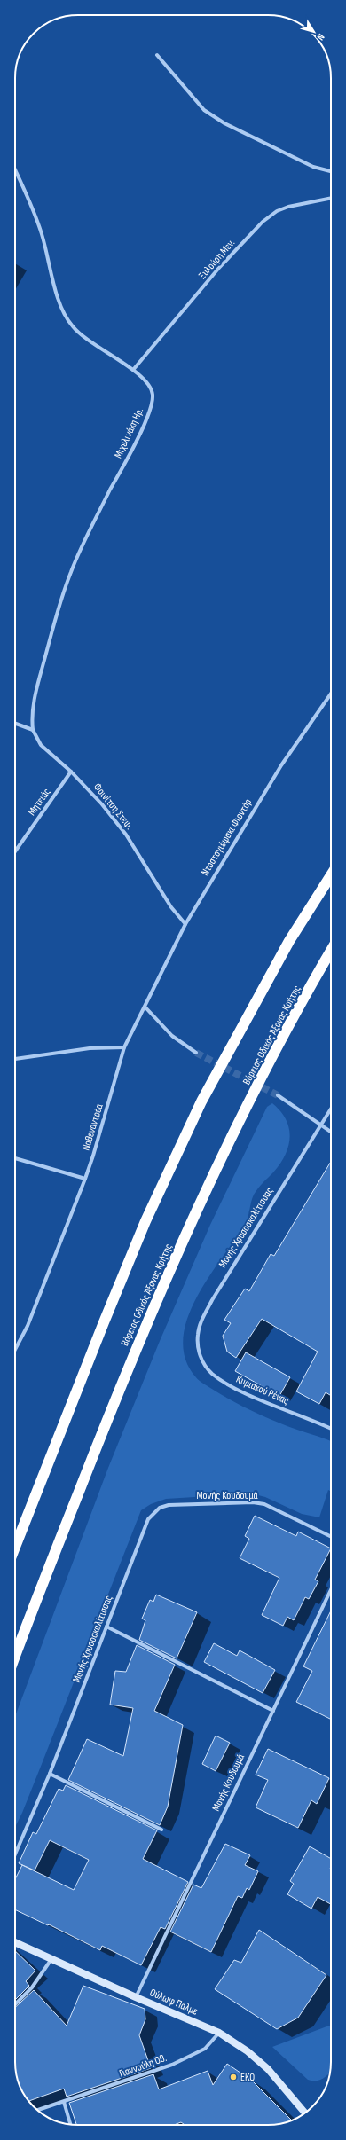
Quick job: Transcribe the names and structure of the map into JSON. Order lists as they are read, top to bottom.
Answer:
{
  "streets": {
    "highway": ["Βόρειος Οδικός Άξονας Κρήτης"],
    "street": [
      "Ξυλούρη Μεν.",
      "Μιχελινάκη Ηρ.",
      "Μητειάς",
      "Φοινίτση Στεφ.",
      "Ντοστογιέφσκι Φιοντόρ",
      "Ναθεναντρέα",
      "Μονής Χρυσοσκαλίτισσας",
      "Κυριακού Ρένας",
      "Μονής Κουδουμά",
      "Ούλωφ Πάλμε",
      "Γιαννούλη Οθ."
    ]
  },
  "crossings": [
    ["Ξυλούρη Μεν.", "Μιχελινάκη Ηρ."],
    ["Μιχελινάκη Ηρ.", "Φοινίτση Στεφ."],
    ["Μητειάς", "Φοινίτση Στεφ."],
    ["Φοινίτση Στεφ.", "Ντοστογιέφσκι Φιοντόρ"],
    ["Ντοστογιέφσκι Φιοντόρ", "Ναθεναντρέα"],
    ["Μονής Χρυσοσκαλίτισσας", "Κυριακού Ρένας"],
    ["Μονής Χρυσοσκαλίτισσας", "Μονής Κουδουμά"],
    ["Μονής Κουδουμά", "Ούλωφ Πάλμε"],
    ["Ούλωφ Πάλμε", "Γιαννούλη Οθ."]
  ],
  "places": ["EKO"],
  "north": "bottom right"
}
